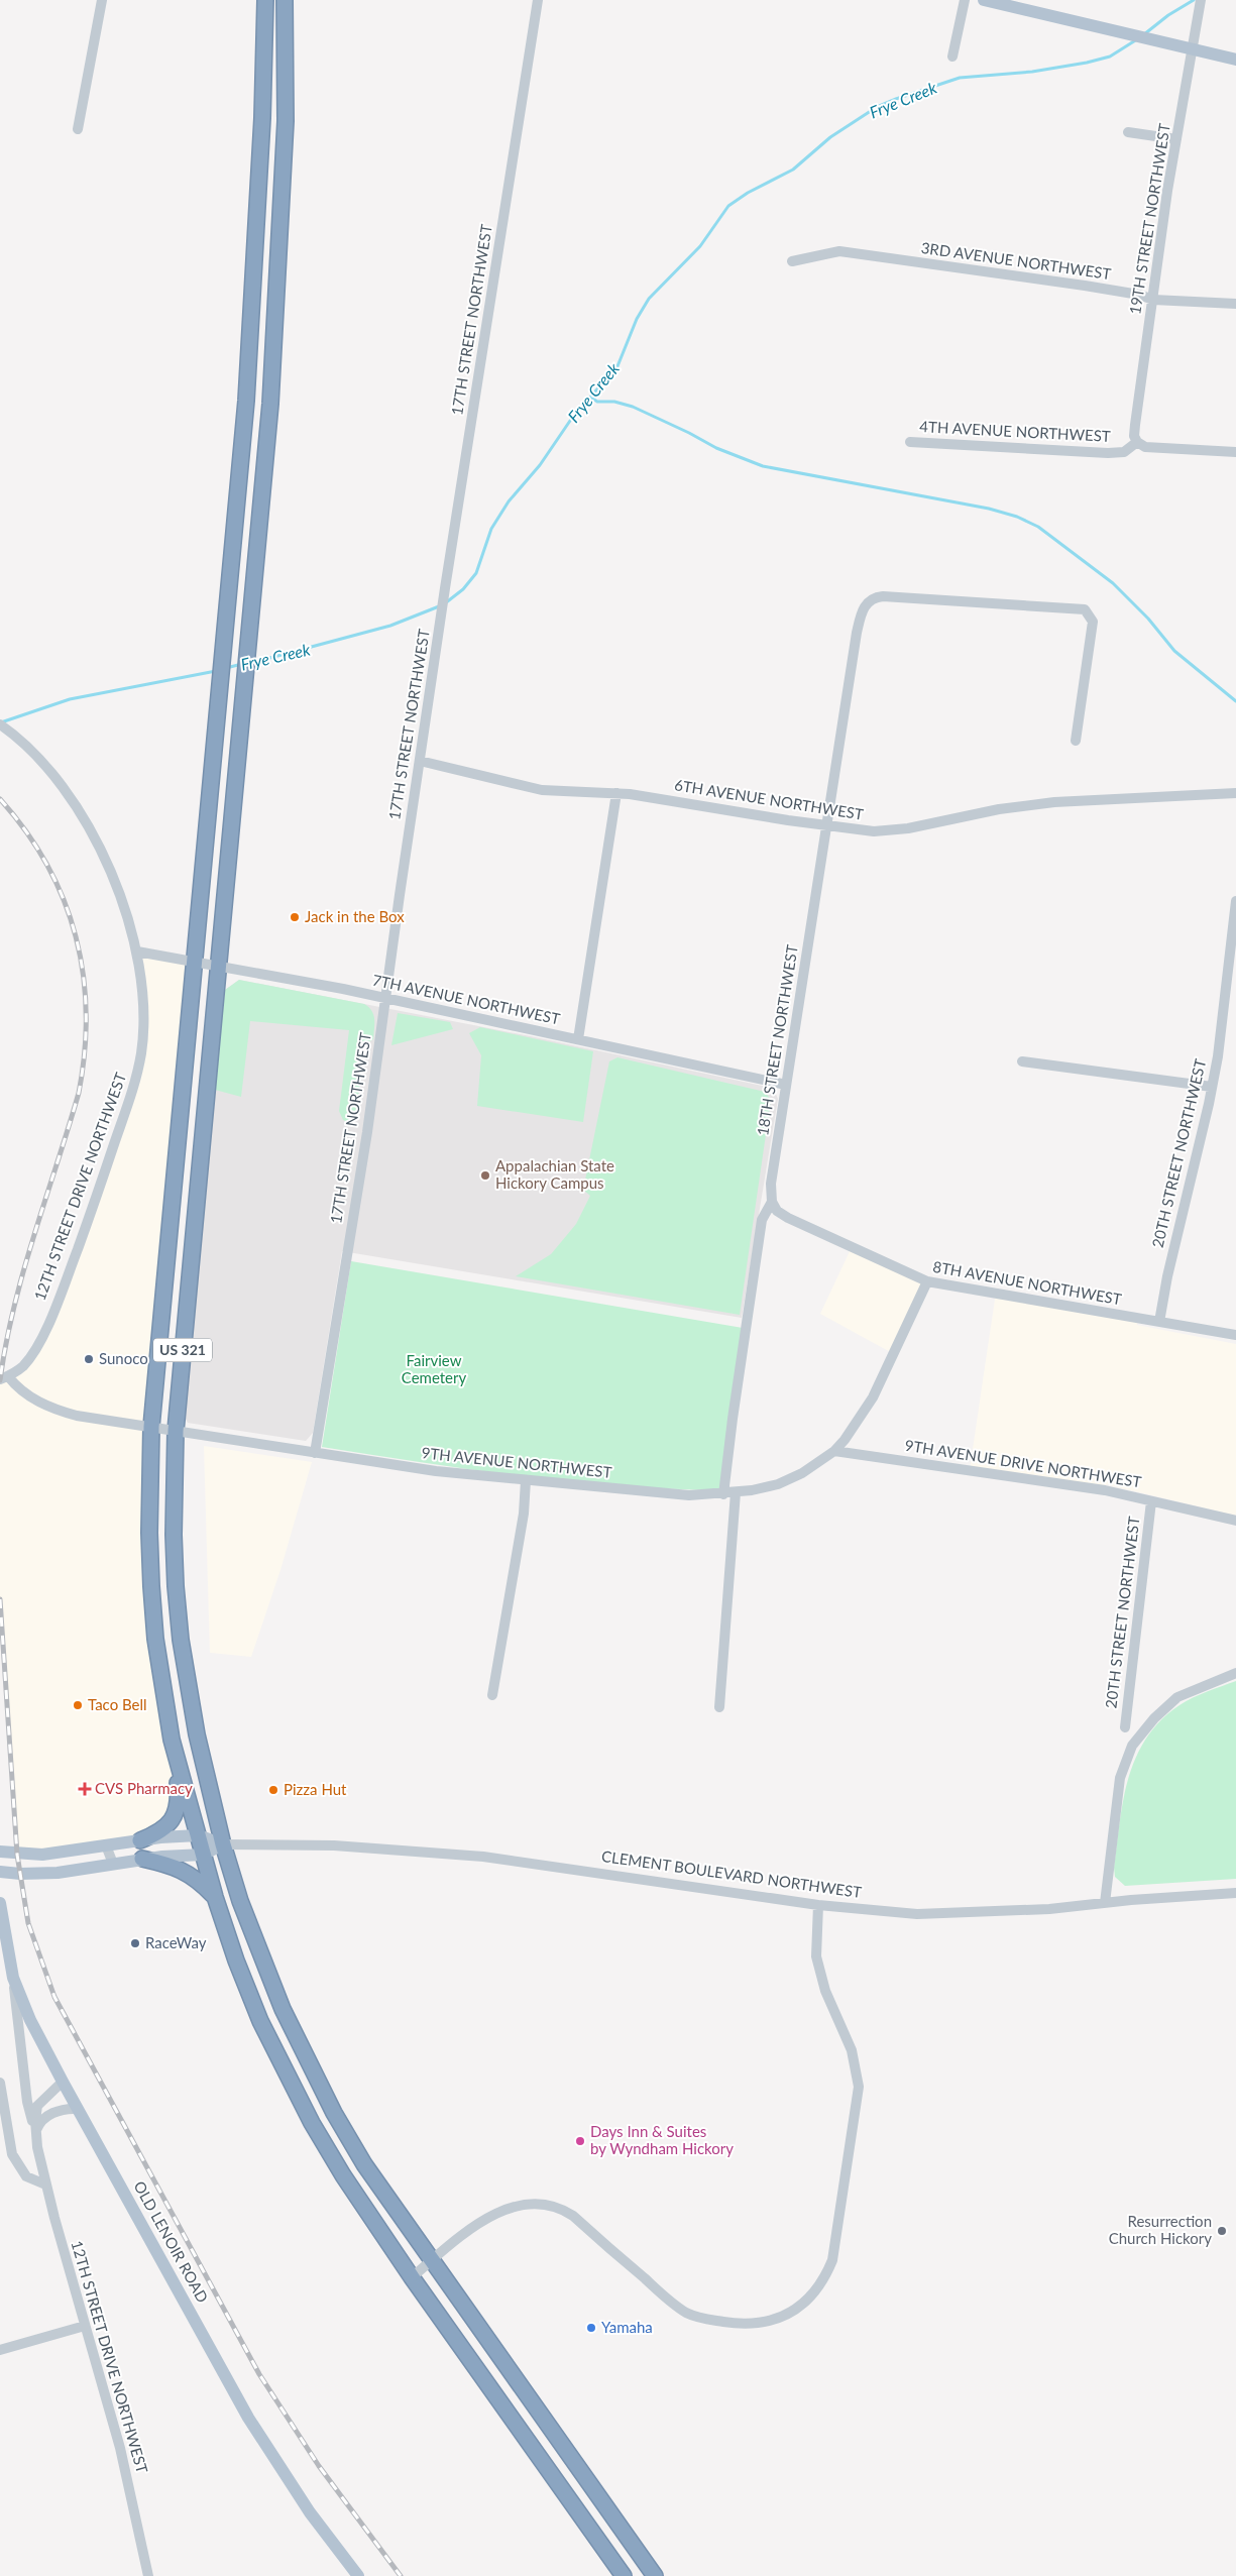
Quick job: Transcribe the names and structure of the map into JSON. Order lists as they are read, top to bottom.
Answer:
{
  "streets": {
    "highway": ["US 321"],
    "main road": ["CLEMENT BOULEVARD NORTHWEST", "OLD LENOIR ROAD"],
    "street": [
      "19TH STREET NORTHWEST",
      "3RD AVENUE NORTHWEST",
      "17TH STREET NORTHWEST",
      "4TH AVENUE NORTHWEST",
      "6TH AVENUE NORTHWEST",
      "7TH AVENUE NORTHWEST",
      "18TH STREET NORTHWEST",
      "20TH STREET NORTHWEST",
      "12TH STREET DRIVE NORTHWEST",
      "8TH AVENUE NORTHWEST",
      "9TH AVENUE NORTHWEST",
      "9TH AVENUE DRIVE NORTHWEST"
    ]
  },
  "crossings": [
    ["19TH STREET NORTHWEST", "3RD AVENUE NORTHWEST"],
    ["19TH STREET NORTHWEST", "4TH AVENUE NORTHWEST"],
    ["17TH STREET NORTHWEST", "6TH AVENUE NORTHWEST"],
    ["17TH STREET NORTHWEST", "7TH AVENUE NORTHWEST"],
    ["17TH STREET NORTHWEST", "9TH AVENUE NORTHWEST"],
    ["6TH AVENUE NORTHWEST", "18TH STREET NORTHWEST"],
    ["7TH AVENUE NORTHWEST", "18TH STREET NORTHWEST"],
    ["7TH AVENUE NORTHWEST", "12TH STREET DRIVE NORTHWEST"],
    ["7TH AVENUE NORTHWEST", "US 321"],
    ["18TH STREET NORTHWEST", "8TH AVENUE NORTHWEST"],
    ["18TH STREET NORTHWEST", "9TH AVENUE NORTHWEST"],
    ["20TH STREET NORTHWEST", "8TH AVENUE NORTHWEST"],
    ["20TH STREET NORTHWEST", "9TH AVENUE DRIVE NORTHWEST"],
    ["12TH STREET DRIVE NORTHWEST", "9TH AVENUE NORTHWEST"],
    ["8TH AVENUE NORTHWEST", "9TH AVENUE NORTHWEST"],
    ["US 321", "9TH AVENUE NORTHWEST"],
    ["US 321", "CLEMENT BOULEVARD NORTHWEST"],
    ["9TH AVENUE NORTHWEST", "9TH AVENUE DRIVE NORTHWEST"]
  ],
  "water": ["Frye Creek"],
  "parks": ["Fairview Cemetery"],
  "places": {
    "other": [
      "Jack in the Box",
      "Appalachian State Hickory Campus",
      "Sunoco",
      "Taco Bell",
      "Pizza Hut",
      "RaceWay",
      "Days Inn & Suites by Wyndham Hickory",
      "Resurrection Church Hickory",
      "Yamaha"
    ],
    "health": ["CVS Pharmacy"]
  }
}
